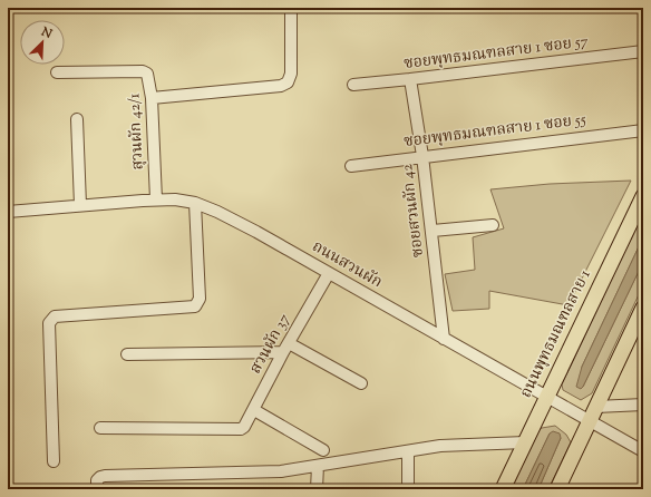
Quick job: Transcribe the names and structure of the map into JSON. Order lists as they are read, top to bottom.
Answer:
{
  "streets": {
    "main road": ["ถนนพุทธมณฑลสาย 1"],
    "street": [
      "ซอยพุทธมณฑลสาย 1 ซอย 57",
      "สุวนผัก 42/1",
      "ซอยพุทธมณฑลสาย 1 ซอย 55",
      "ซอยสวนผัก 42",
      "ถนนสวนผัก",
      "สวนผัก 37"
    ]
  },
  "crossings": [
    ["ซอยพุทธมณฑลสาย 1 ซอย 57", "ซอยสวนผัก 42"],
    ["สุวนผัก 42/1", "ถนนสวนผัก"],
    ["ซอยพุทธมณฑลสาย 1 ซอย 55", "ซอยสวนผัก 42"],
    ["ซอยสวนผัก 42", "ถนนสวนผัก"],
    ["ถนนสวนผัก", "ถนนพุทธมณฑลสาย 1"],
    ["ถนนสวนผัก", "สวนผัก 37"]
  ],
  "north": "top right"
}
